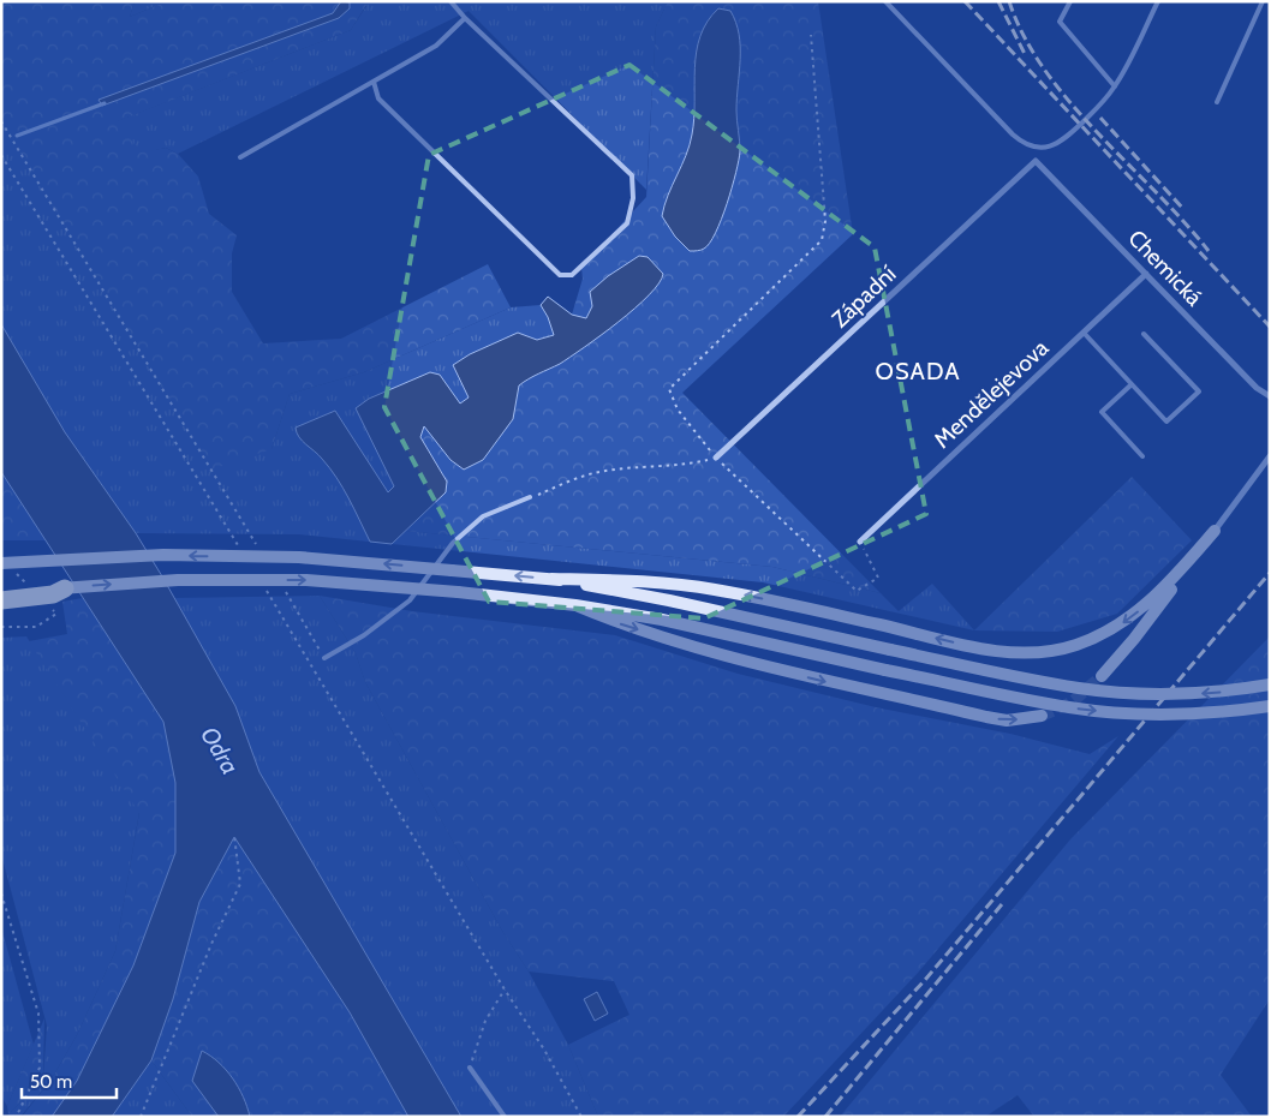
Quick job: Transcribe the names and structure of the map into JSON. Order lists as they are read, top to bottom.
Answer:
{
  "streets": {
    "street": ["Chemická", "Západní", "Mendělejevova"]
  },
  "crossings": [
    ["Chemická", "Západní"],
    ["Chemická", "Mendělejevova"]
  ],
  "districts": ["OSADA"],
  "water": ["Odra"],
  "scale_bar": "50 m"
}
